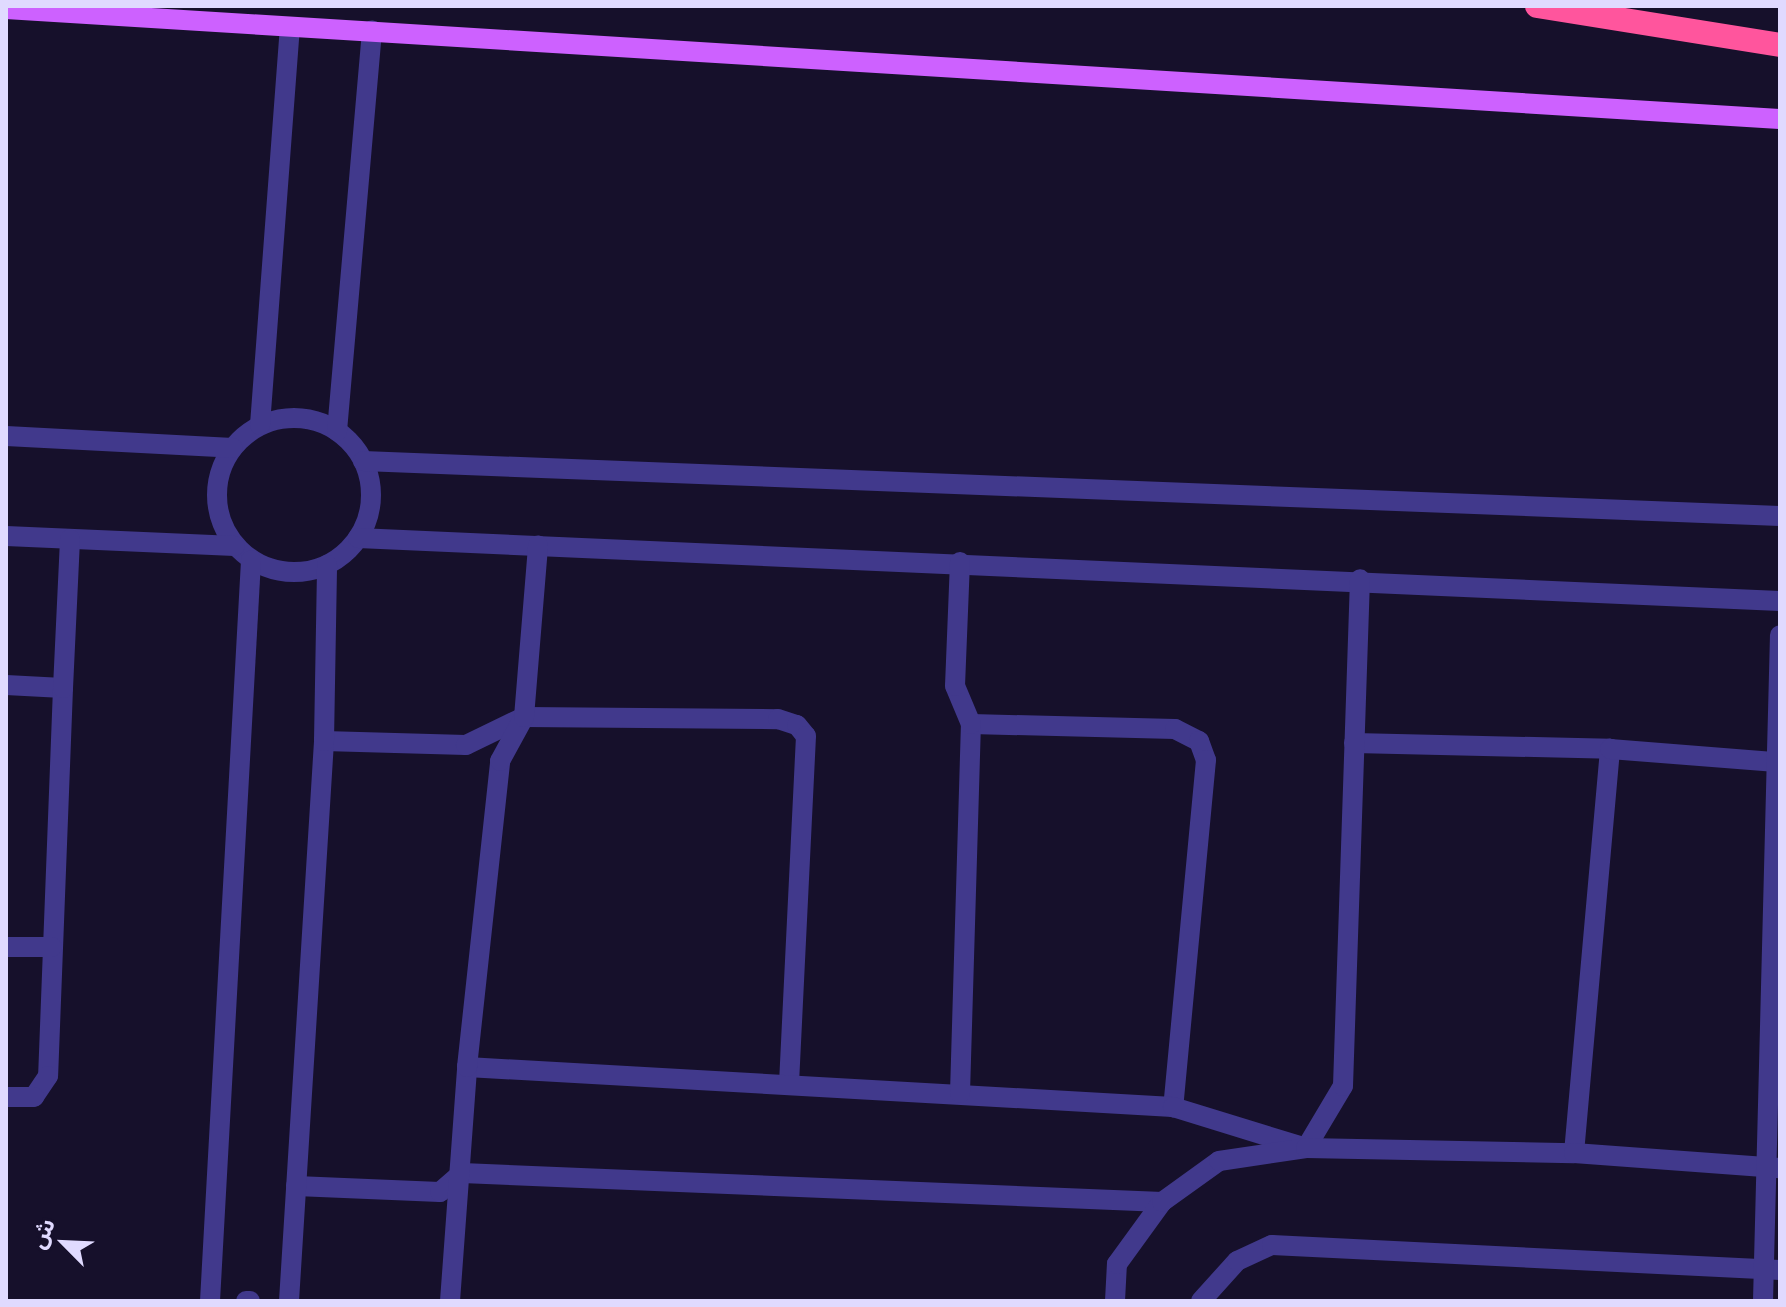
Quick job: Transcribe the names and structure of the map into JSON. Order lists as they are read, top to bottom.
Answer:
{
  "north": "top left"
}
